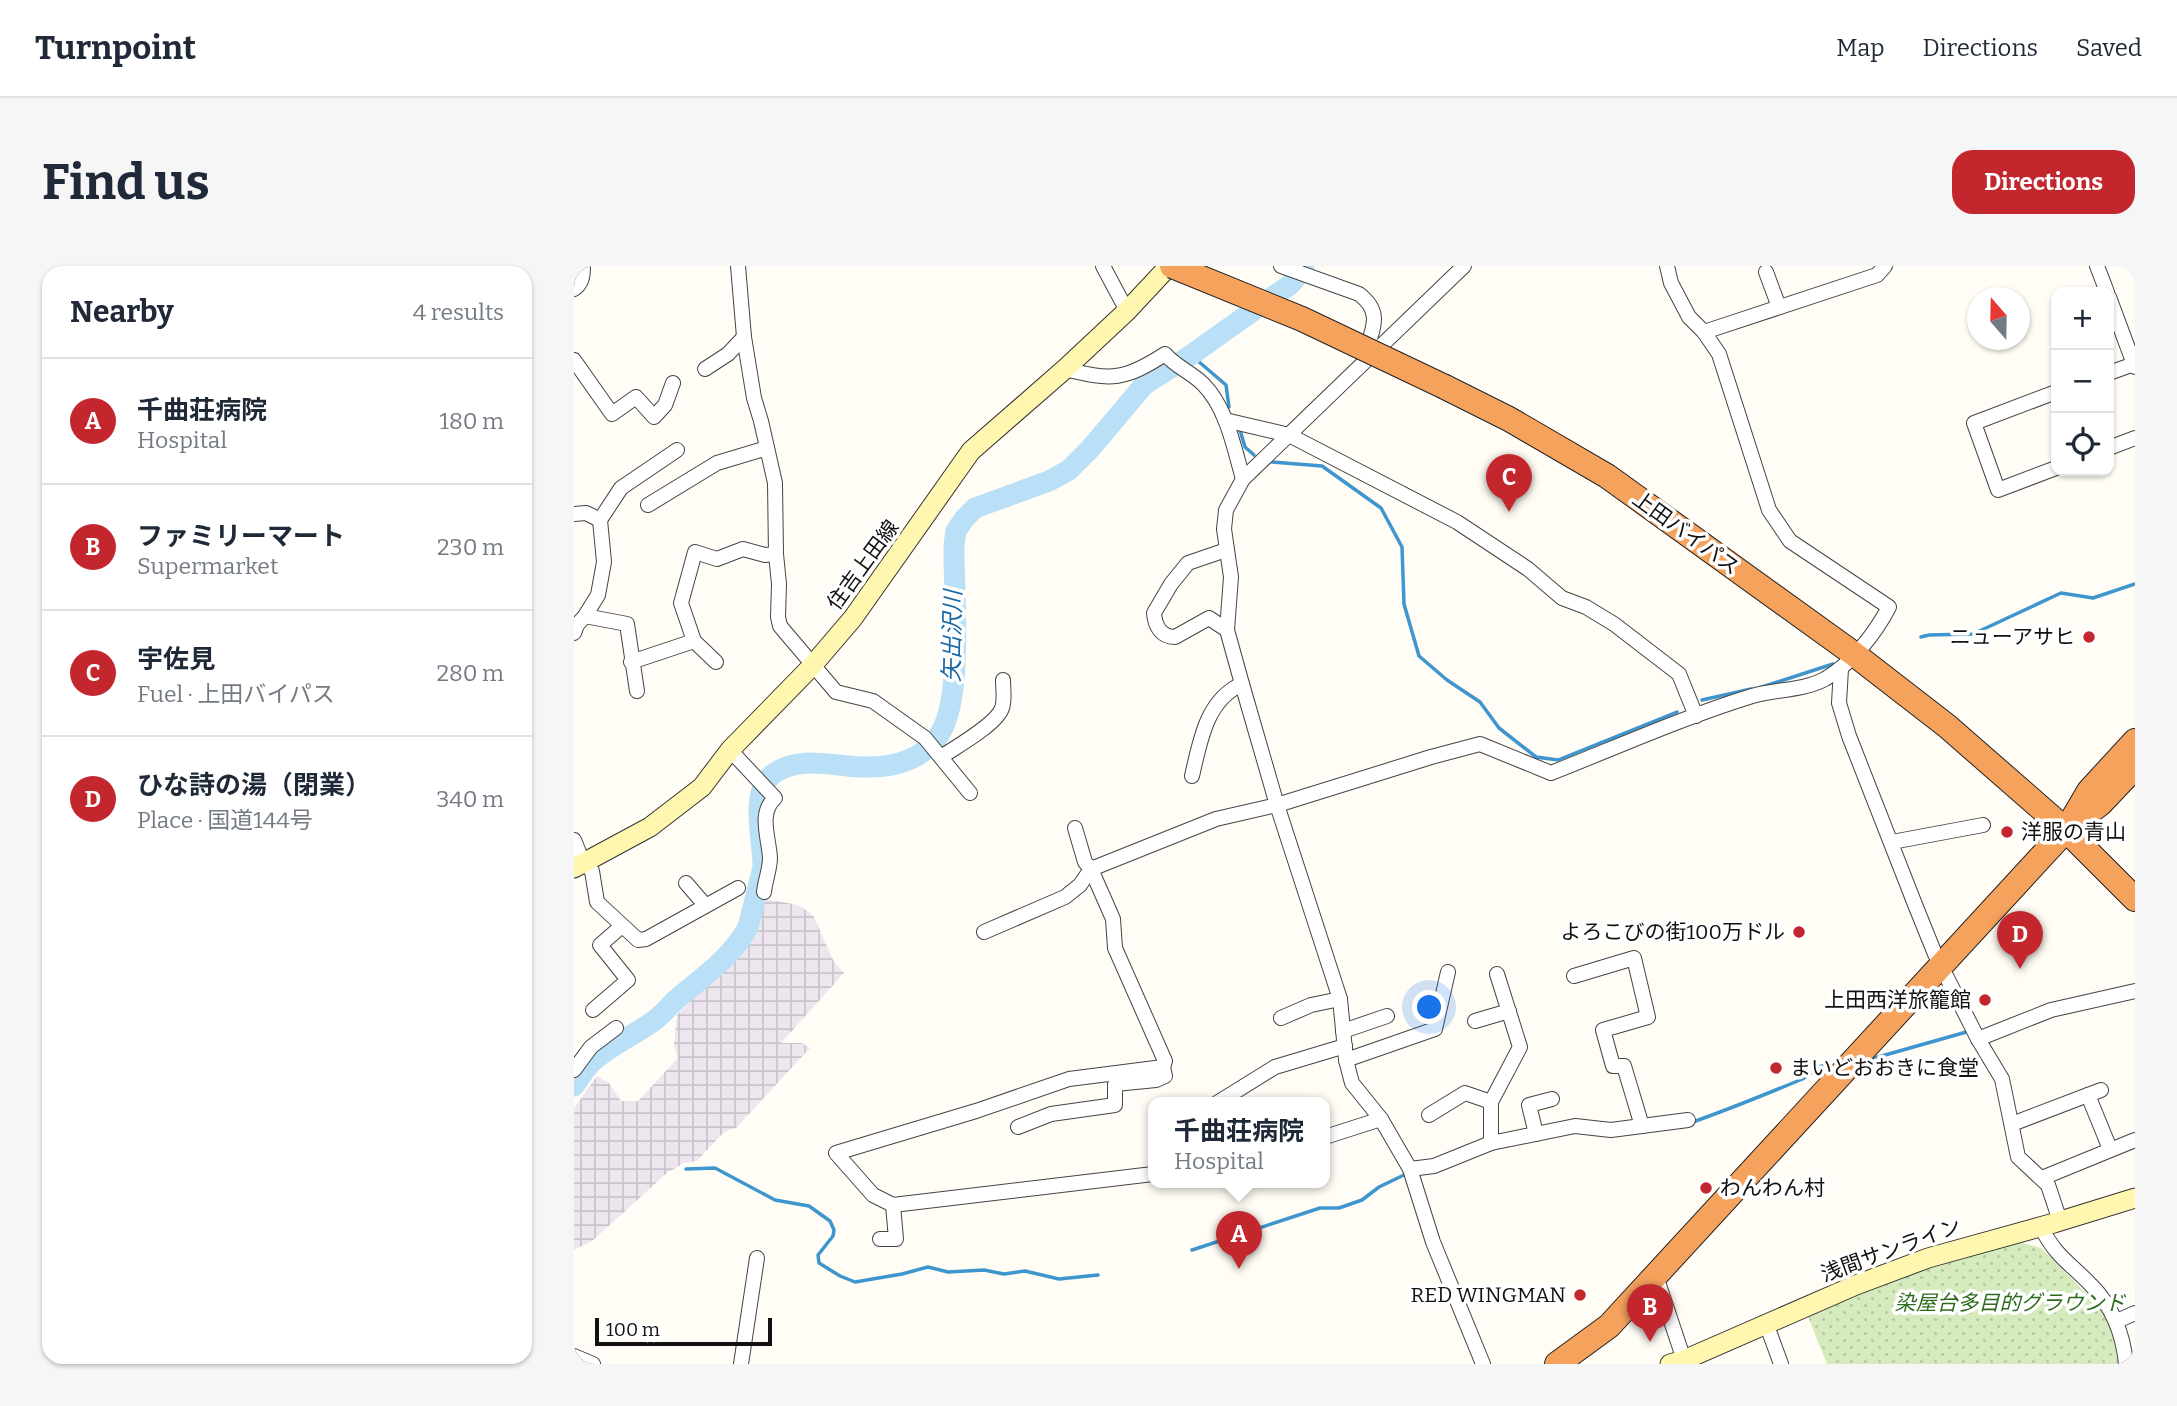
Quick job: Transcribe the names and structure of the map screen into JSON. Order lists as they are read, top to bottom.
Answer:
{
  "streets": {
    "highway": ["上田バイパス"],
    "main road": ["住吉上田線", "浅間サンライン"]
  },
  "crossings": [
    ["上田バイパス", "住吉上田線"]
  ],
  "water": ["矢出沢川"],
  "parks": ["染屋台多目的グラウンド"],
  "places": [
    "ニューアサヒ",
    "洋服の青山",
    "よろこびの街100万ドル",
    "上田西洋旅籠館",
    "まいどおおきに食堂",
    "わんわん村",
    "RED WINGMAN"
  ],
  "scale_bar": "100 m",
  "north": "top",
  "page": {
    "header": "Turnpoint",
    "nav": ["Map", "Directions", "Saved"],
    "buttons": "Directions",
    "title": "Find us",
    "heading": ["Nearby", "4 results"],
    "map_buttons": ["+", "−"],
    "list": [
      {
        "mark": "A",
        "name": "千曲荘病院",
        "note": "Hospital",
        "value": "180 m"
      },
      {
        "mark": "B",
        "name": "ファミリーマート",
        "note": "Supermarket",
        "value": "230 m"
      },
      {
        "mark": "C",
        "name": "宇佐見",
        "note": "Fuel · 上田バイパス",
        "value": "280 m"
      },
      {
        "mark": "D",
        "name": "ひな詩の湯（閉業）",
        "note": "Place · 国道144号",
        "value": "340 m"
      }
    ],
    "pins": [
      "C",
      "D",
      "A",
      "B"
    ],
    "popup": ["千曲荘病院", "Hospital"],
    "scale": "100 m"
  }
}
